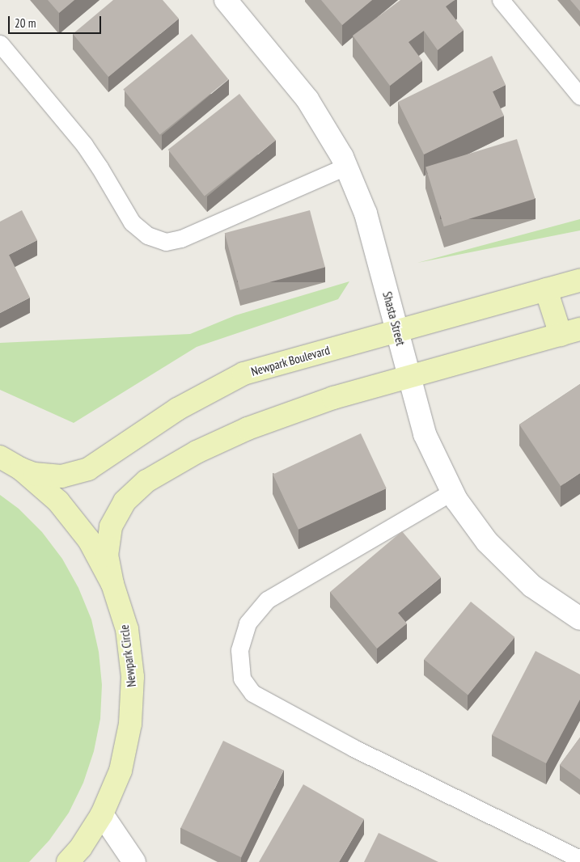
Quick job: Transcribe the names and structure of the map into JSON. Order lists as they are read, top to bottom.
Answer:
{
  "streets": {
    "street": ["Shasta Street", "Newpark Boulevard", "Newpark Circle"]
  },
  "crossings": [
    ["Shasta Street", "Newpark Boulevard"],
    ["Newpark Boulevard", "Newpark Circle"]
  ],
  "scale_bar": "20 m"
}
